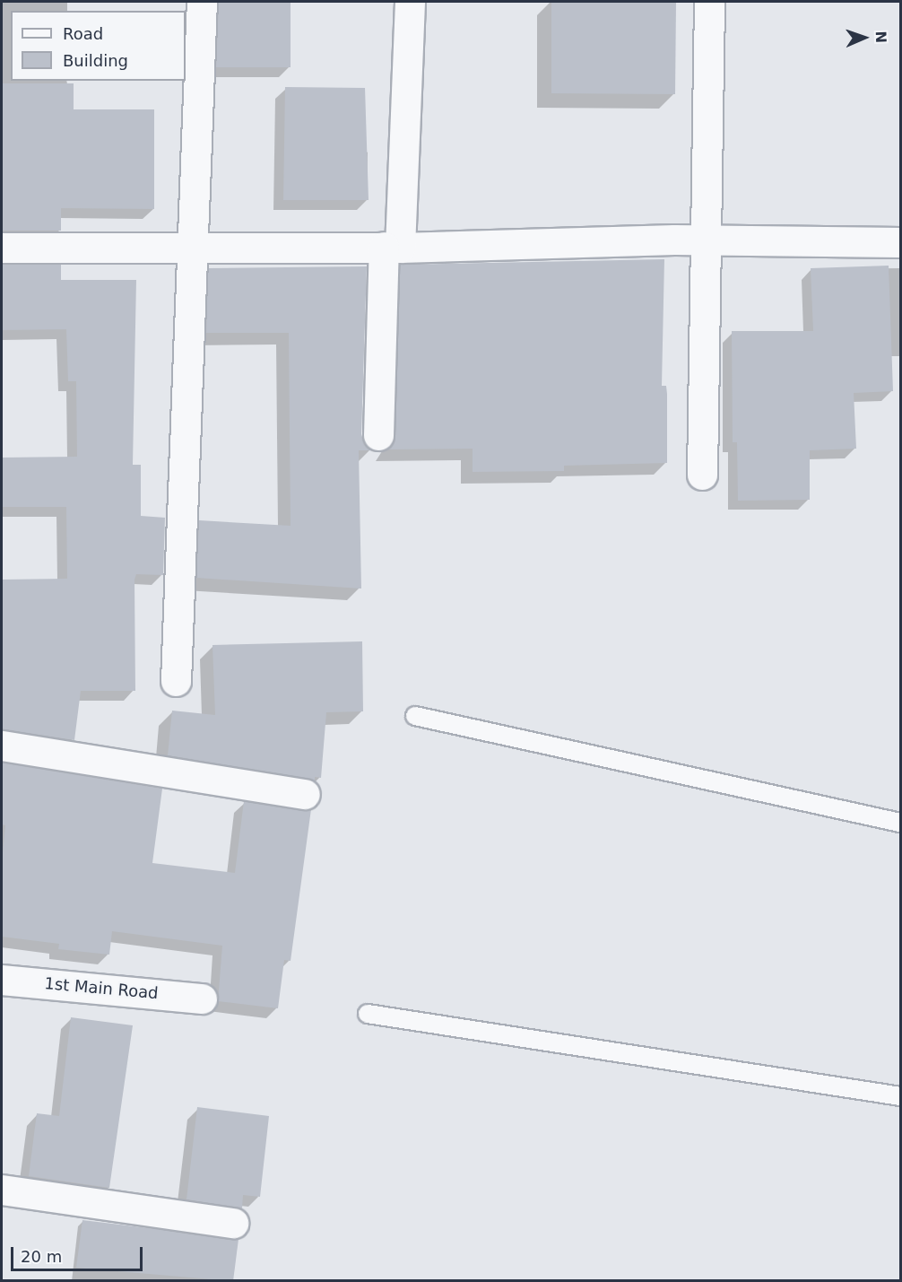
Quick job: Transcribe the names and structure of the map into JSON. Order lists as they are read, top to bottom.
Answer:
{
  "streets": {
    "street": ["1st Main Road"]
  },
  "legend": ["Road", "Building"],
  "scale_bar": "20 m",
  "north": "right"
}
